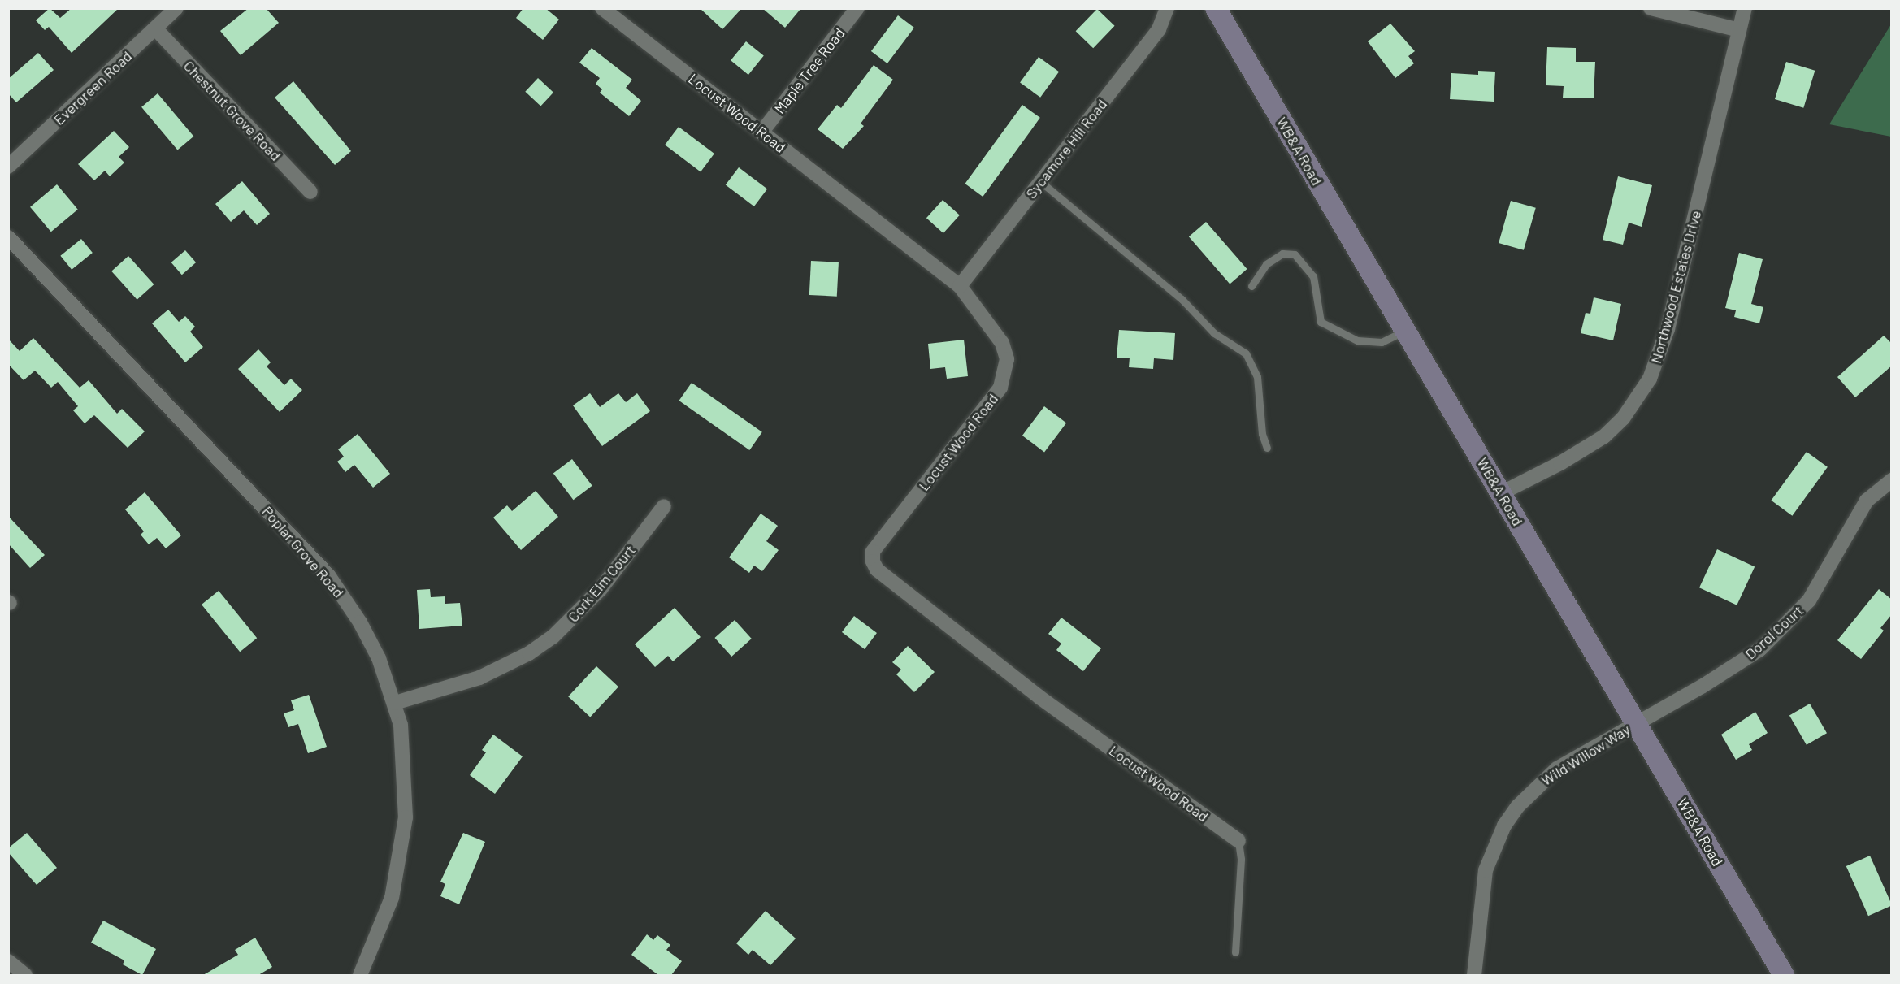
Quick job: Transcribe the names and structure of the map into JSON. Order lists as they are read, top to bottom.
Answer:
{
  "streets": {
    "street": [
      "Maple Tree Road",
      "Evergreen Road",
      "Chestnut Grove Road",
      "Locust Wood Road",
      "Sycamore Hill Road",
      "WB&A Road",
      "Northwood Estates Drive",
      "Poplar Grove Road",
      "Cork Elm Court",
      "Dorol Court",
      "Wild Willow Way"
    ]
  },
  "crossings": [
    ["Maple Tree Road", "Locust Wood Road"],
    ["Evergreen Road", "Chestnut Grove Road"],
    ["Locust Wood Road", "Sycamore Hill Road"],
    ["WB&A Road", "Northwood Estates Drive"],
    ["WB&A Road", "Dorol Court"],
    ["WB&A Road", "Wild Willow Way"],
    ["Poplar Grove Road", "Cork Elm Court"],
    ["Dorol Court", "Wild Willow Way"]
  ]
}
